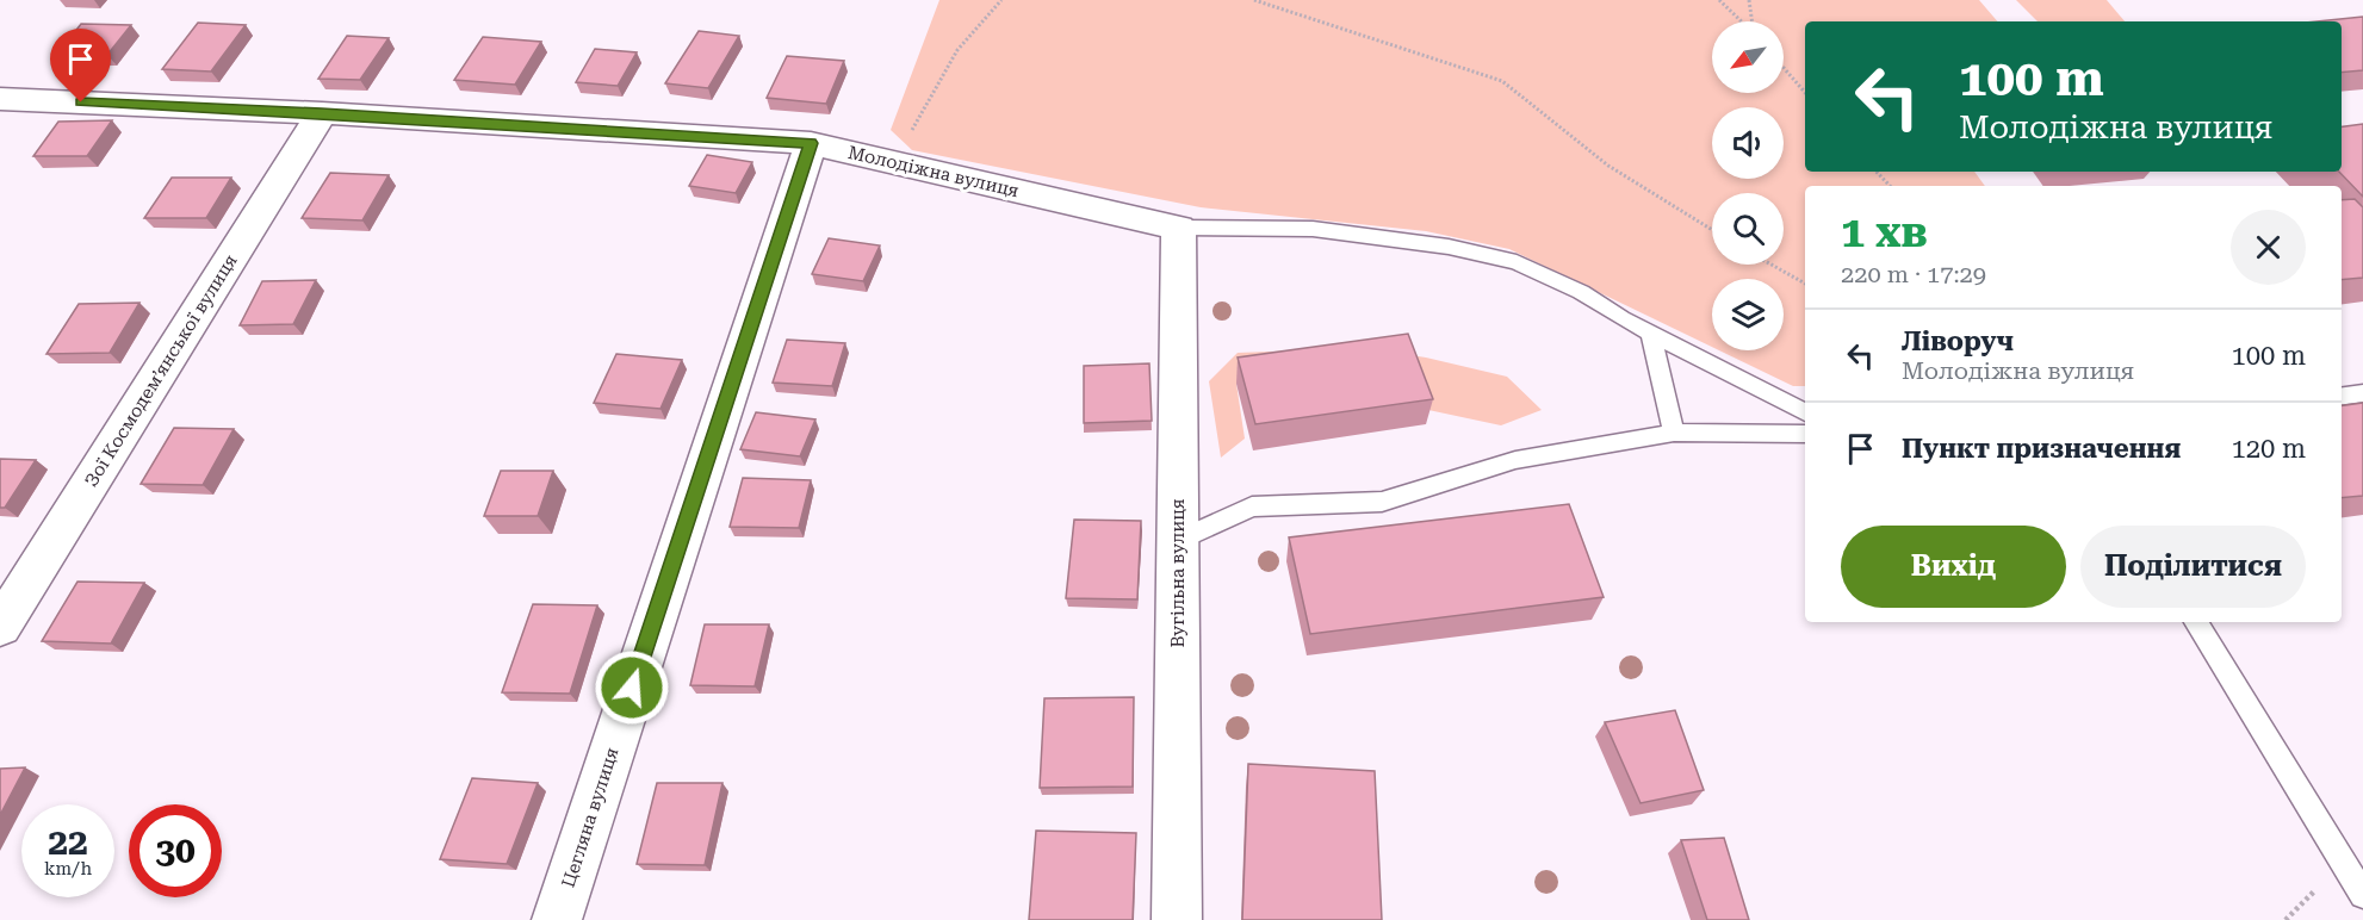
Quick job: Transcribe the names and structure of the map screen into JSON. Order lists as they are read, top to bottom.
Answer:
{
  "streets": {
    "street": [
      "Молодіжна вулиця",
      "Зої Космодем’янської вулиця",
      "Вугільна вулиця",
      "Цегляна вулиця"
    ]
  },
  "crossings": [
    ["Молодіжна вулиця", "Зої Космодем’янської вулиця"],
    ["Молодіжна вулиця", "Вугільна вулиця"],
    ["Молодіжна вулиця", "Цегляна вулиця"]
  ],
  "north": "bottom left",
  "page": {
    "turn": ["100 m", "Молодіжна вулиця"],
    "heading": ["1 хв", "220 m · 17:29"],
    "list": [
      {
        "name": "Ліворуч",
        "note": "Молодіжна вулиця",
        "value": "100 m"
      },
      {
        "name": "Пункт призначення",
        "value": "120 m"
      }
    ],
    "buttons": ["Вихід", "Поділитися"],
    "speed": "22 km/h",
    "limit": "30"
  }
}
